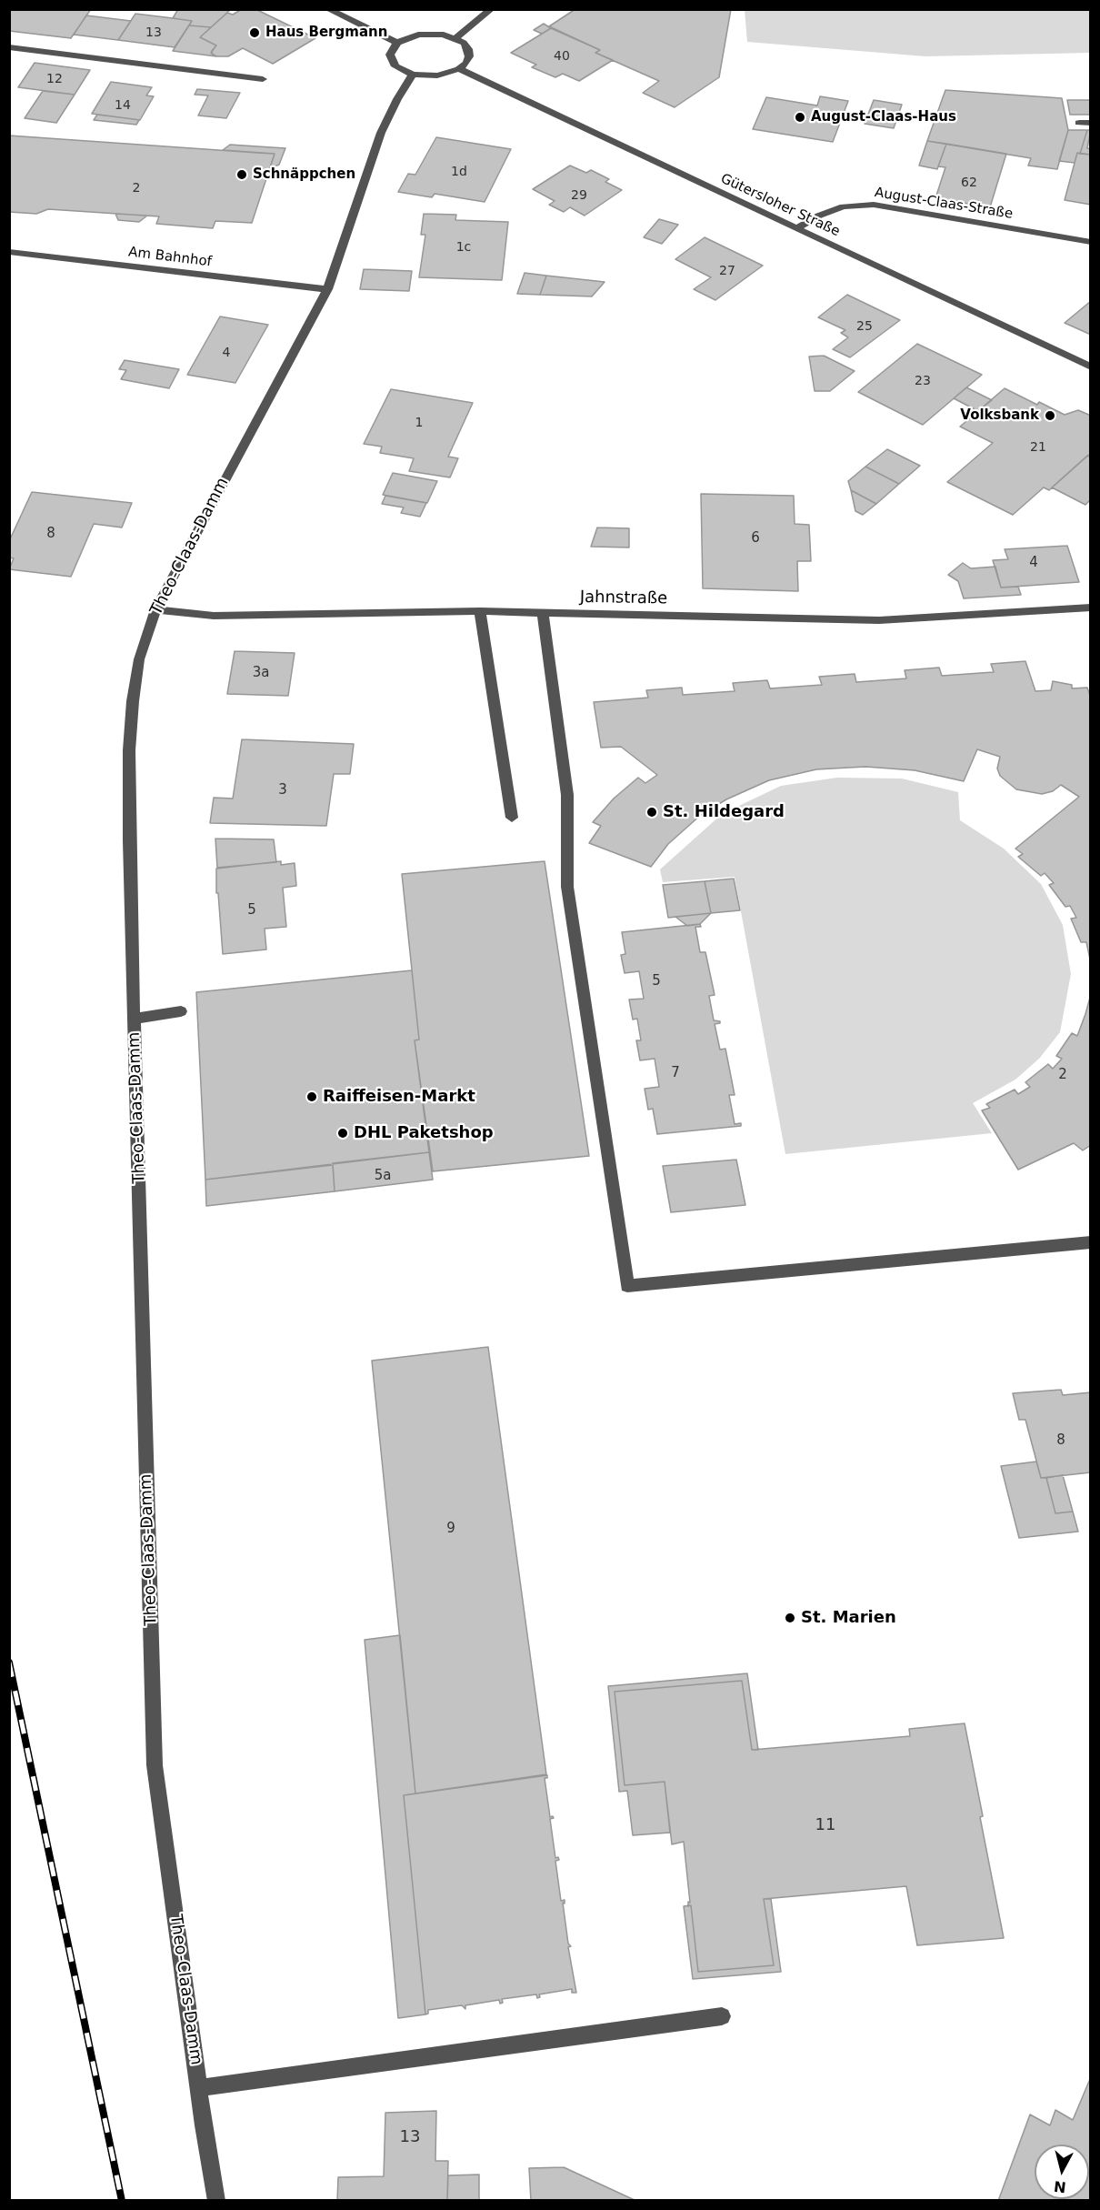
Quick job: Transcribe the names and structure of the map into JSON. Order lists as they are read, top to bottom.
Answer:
{
  "streets": {
    "street": [
      "August-Claas-Straße",
      "Gütersloher Straße",
      "Am Bahnhof",
      "Theo-Claas-Damm",
      "Jahnstraße"
    ]
  },
  "crossings": [
    ["August-Claas-Straße", "Gütersloher Straße"],
    ["Am Bahnhof", "Theo-Claas-Damm"],
    ["Theo-Claas-Damm", "Jahnstraße"]
  ],
  "places": [
    "Haus Bergmann",
    "August-Claas-Haus",
    "Schnäppchen",
    "Volksbank",
    "St. Hildegard",
    "Raiffeisen-Markt",
    "DHL Paketshop",
    "St. Marien"
  ],
  "house_numbers": [
    "13",
    "40",
    "12",
    "14",
    "1d",
    "62",
    "2",
    "29",
    "1c",
    "27",
    "25",
    "4",
    "23",
    "1",
    "21",
    "8",
    "6",
    "4",
    "3a",
    "3",
    "5",
    "5",
    "7",
    "2",
    "5a",
    "8",
    "9",
    "11",
    "13"
  ],
  "north": "bottom"
}
